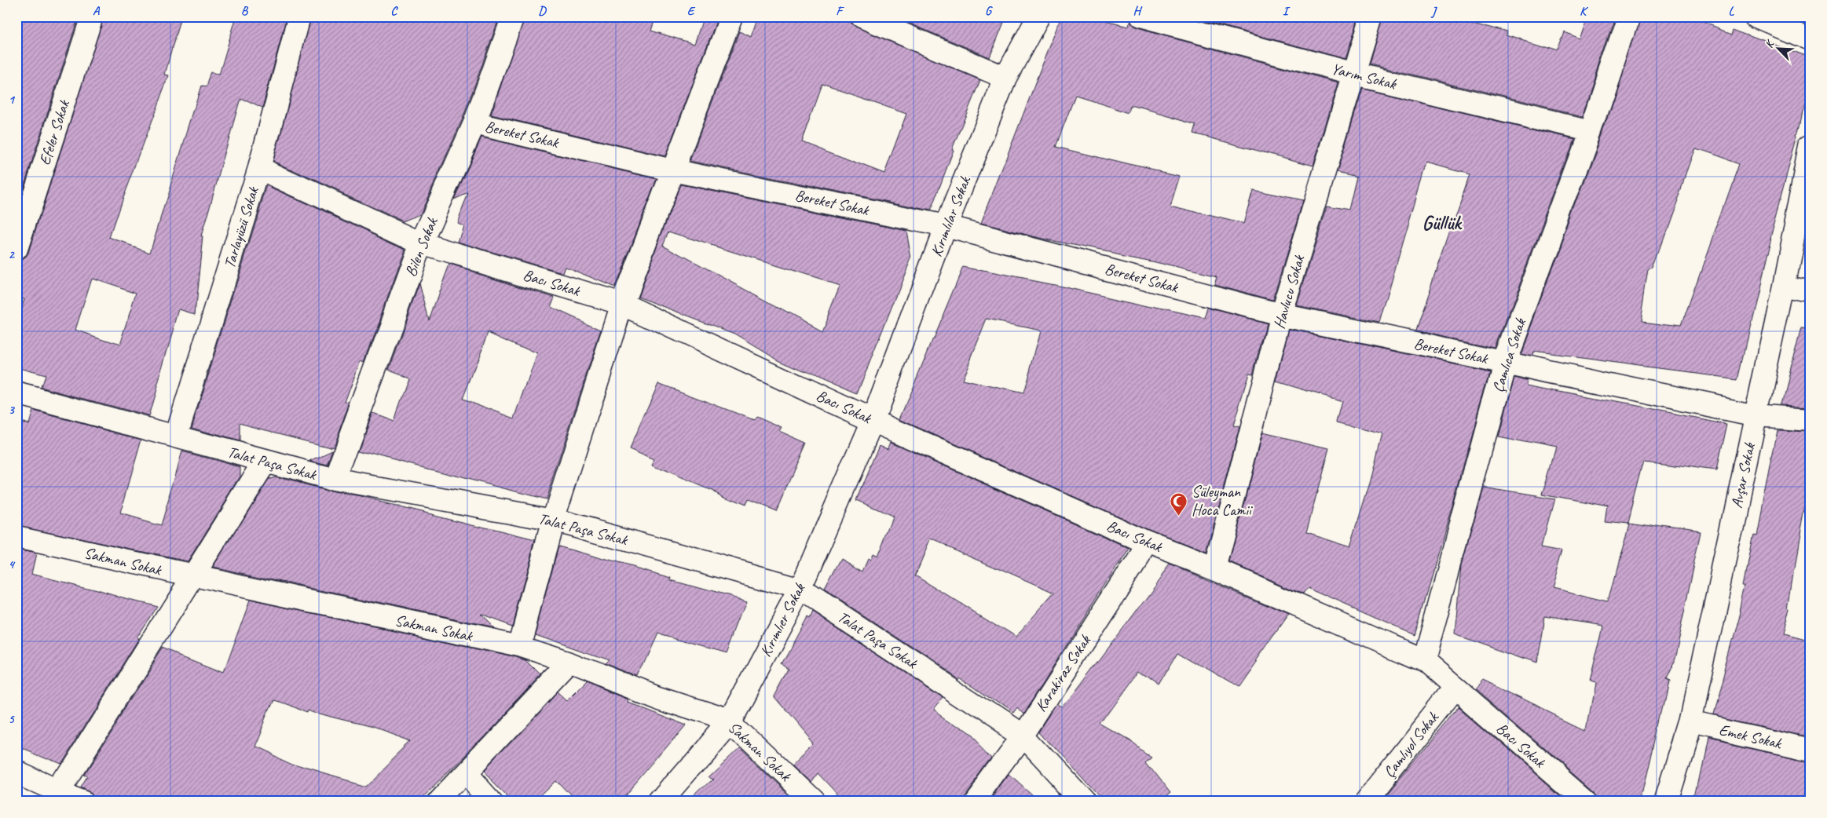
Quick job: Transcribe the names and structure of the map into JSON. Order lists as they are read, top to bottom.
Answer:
{
  "streets": {
    "street": [
      "Yarım Sokak",
      "Efeler Sokak",
      "Bereket Sokak",
      "Kırımlılar Sokak",
      "Tarlayüzü Sokak",
      "Bilen Sokak",
      "Bacı Sokak",
      "Havlucu Sokak",
      "Çamlıca Sokak",
      "Talat Paşa Sokak",
      "Avşar Sokak",
      "Sakman Sokak",
      "Kırımlıer Sokak",
      "Karakiraz Sokak",
      "Emek Sokak",
      "Çamlıyol Sokak"
    ]
  },
  "crossings": [
    ["Yarım Sokak", "Havlucu Sokak"],
    ["Yarım Sokak", "Çamlıca Sokak"],
    ["Bereket Sokak", "Kırımlılar Sokak"],
    ["Bereket Sokak", "Bilen Sokak"],
    ["Bereket Sokak", "Havlucu Sokak"],
    ["Bereket Sokak", "Çamlıca Sokak"],
    ["Bereket Sokak", "Avşar Sokak"],
    ["Kırımlılar Sokak", "Bacı Sokak"],
    ["Kırımlılar Sokak", "Kırımlıer Sokak"],
    ["Tarlayüzü Sokak", "Bacı Sokak"],
    ["Tarlayüzü Sokak", "Talat Paşa Sokak"],
    ["Bilen Sokak", "Bacı Sokak"],
    ["Bilen Sokak", "Talat Paşa Sokak"],
    ["Bacı Sokak", "Havlucu Sokak"],
    ["Bacı Sokak", "Çamlıca Sokak"],
    ["Bacı Sokak", "Kırımlıer Sokak"],
    ["Bacı Sokak", "Karakiraz Sokak"],
    ["Bacı Sokak", "Çamlıyol Sokak"],
    ["Talat Paşa Sokak", "Kırımlıer Sokak"],
    ["Talat Paşa Sokak", "Karakiraz Sokak"],
    ["Avşar Sokak", "Emek Sokak"],
    ["Sakman Sokak", "Kırımlıer Sokak"]
  ],
  "districts": ["Güllük"],
  "places": {
    "mosque": ["Süleyman Hoca Camii"]
  },
  "north": "top left",
  "grid": {
    "columns": [
      "A",
      "B",
      "C",
      "D",
      "E",
      "F",
      "G",
      "H",
      "I",
      "J",
      "K",
      "L"
    ],
    "rows": [
      "1",
      "2",
      "3",
      "4",
      "5"
    ]
  }
}
